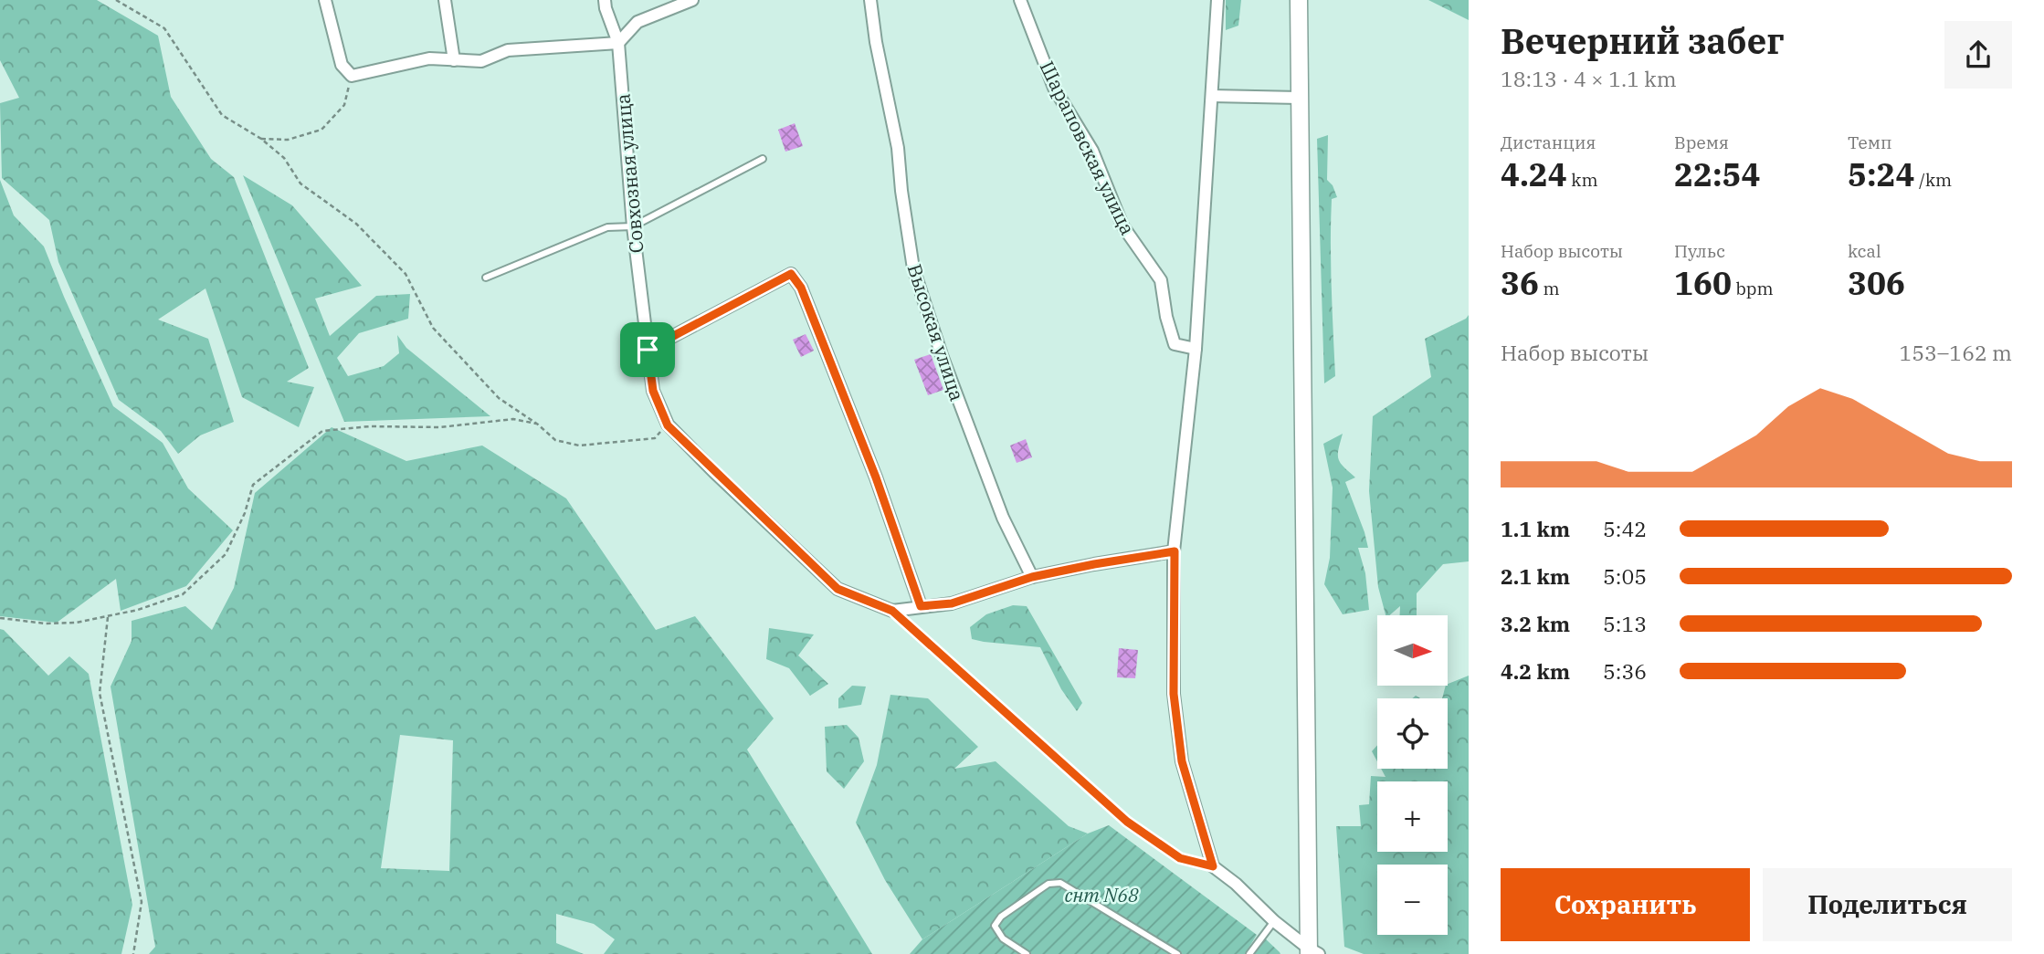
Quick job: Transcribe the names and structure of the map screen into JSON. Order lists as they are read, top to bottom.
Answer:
{
  "streets": {
    "street": ["Шараповская улица", "Совхозная улица", "Высокая улица"]
  },
  "parks": ["снт N68"],
  "north": "right",
  "page": {
    "heading": ["Вечерний забег", "18:13 · 4 × 1.1 km"],
    "stats": [
      ["Дистанция", "4.24 km"],
      ["Время", "22:54"],
      ["Темп", "5:24 /km"],
      ["Набор высоты", "36 m"],
      ["Пульс", "160 bpm"],
      ["kcal", "306"]
    ],
    "chart": ["Набор высоты", "153–162 m"],
    "list": [
      {
        "name": "1.1 km",
        "note": "5:42"
      },
      {
        "name": "2.1 km",
        "note": "5:05"
      },
      {
        "name": "3.2 km",
        "note": "5:13"
      },
      {
        "name": "4.2 km",
        "note": "5:36"
      }
    ],
    "map_buttons": ["+", "−"],
    "buttons": ["Сохранить", "Поделиться"]
  }
}
